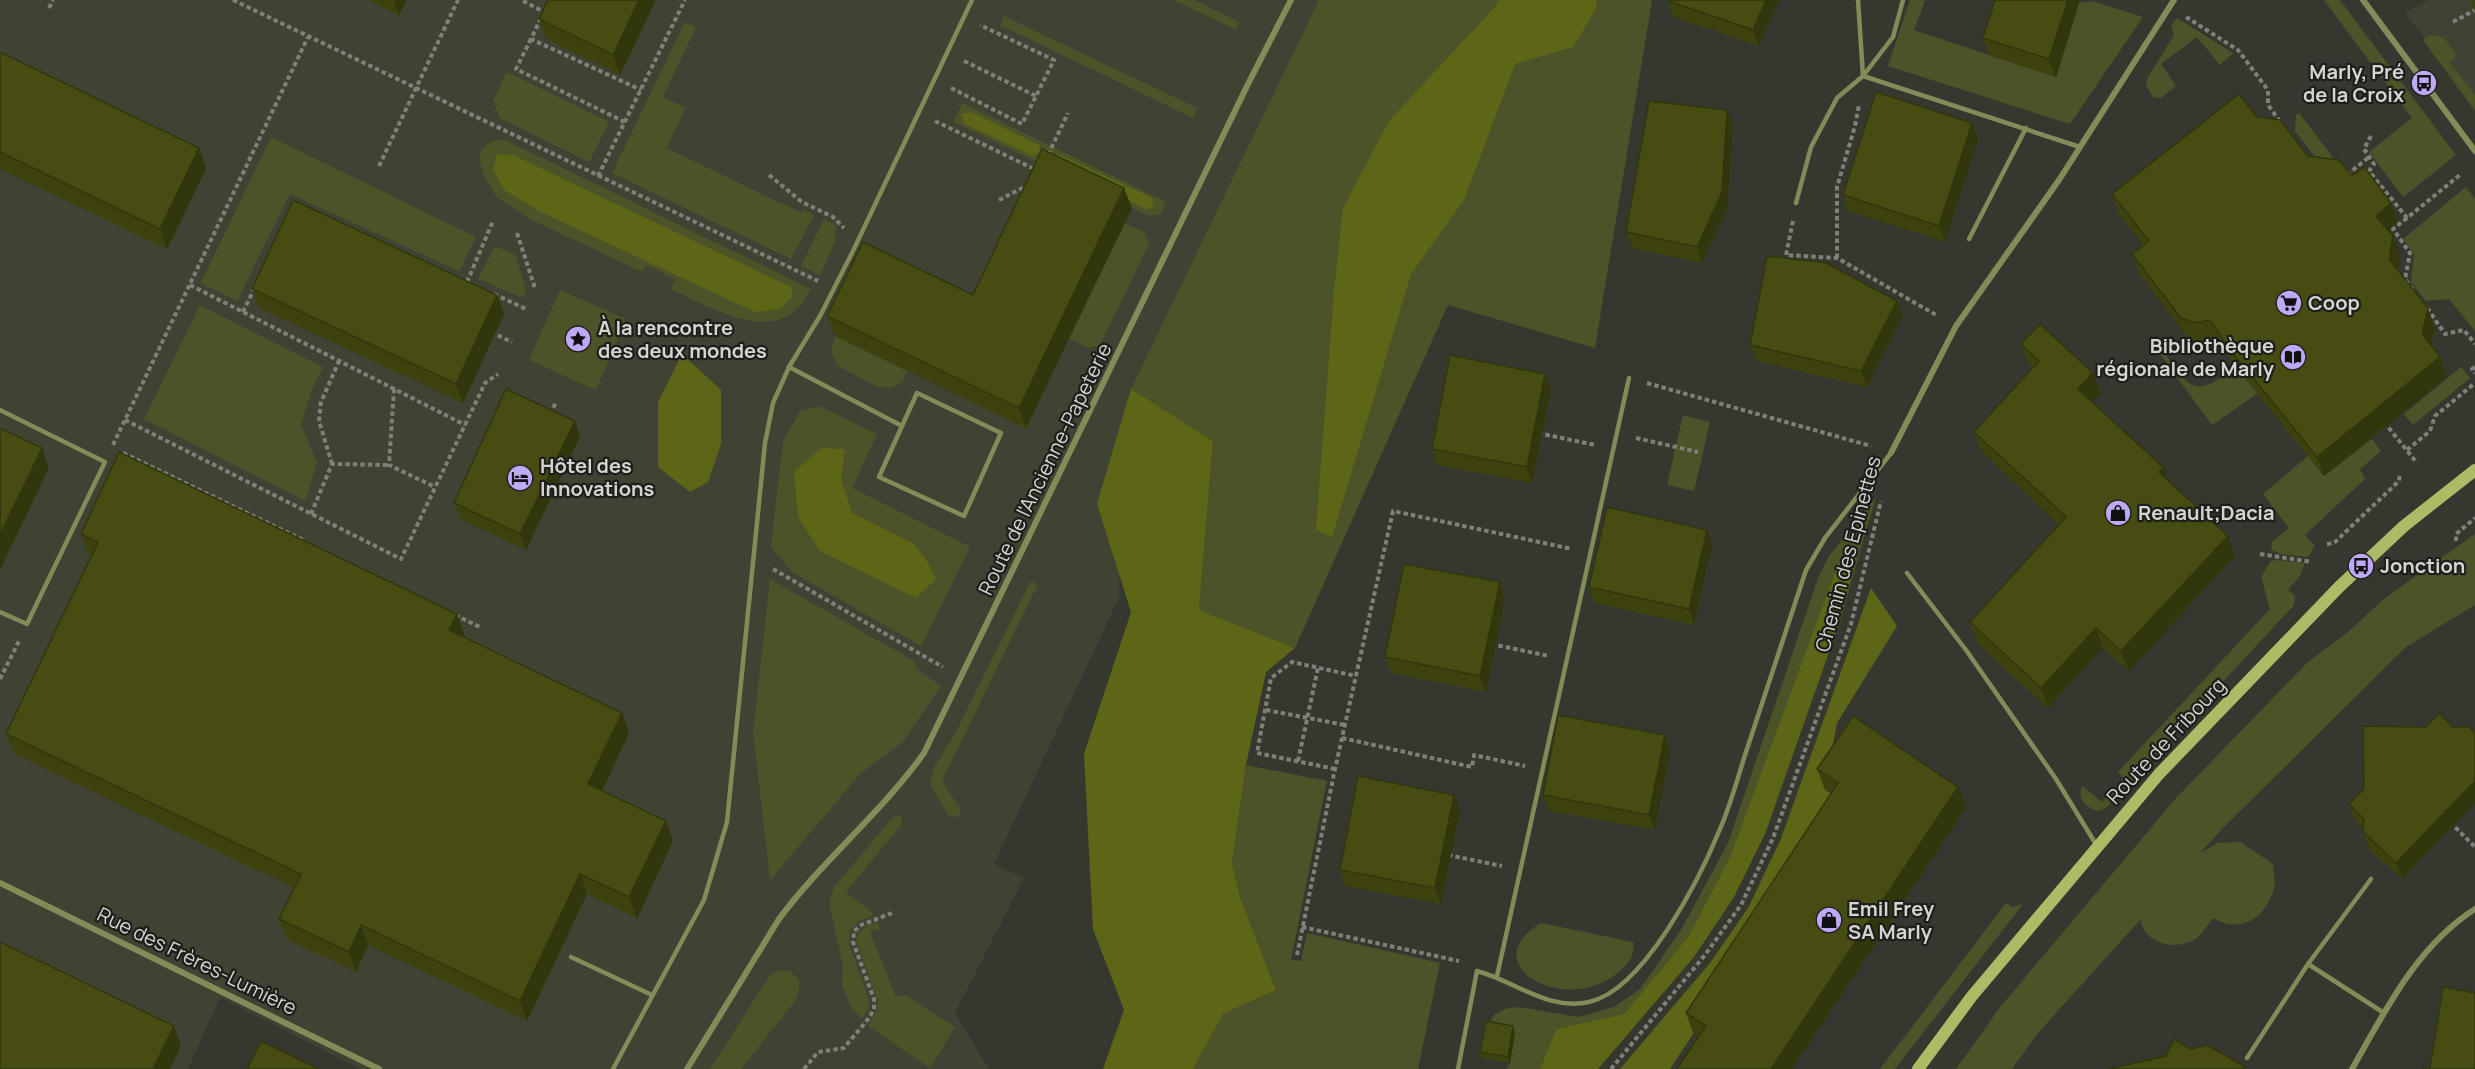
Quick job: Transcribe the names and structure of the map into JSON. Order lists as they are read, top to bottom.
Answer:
{
  "streets": {
    "main road": ["Route de Fribourg"],
    "street": ["Route de l'Ancienne-Papeterie", "Chemin des Epinettes", "Rue des Frères-Lumière"]
  },
  "places": {
    "bus stop": ["Marly, Pré de la Croix", "Jonction"],
    "supermarket": ["Coop"],
    "place": ["À la rencontre des deux mondes"],
    "library": ["Bibliothèque régionale de Marly"],
    "hotel": ["Hôtel des Innovations"],
    "shop": ["Renault;Dacia", "Emil Frey SA Marly"]
  }
}
